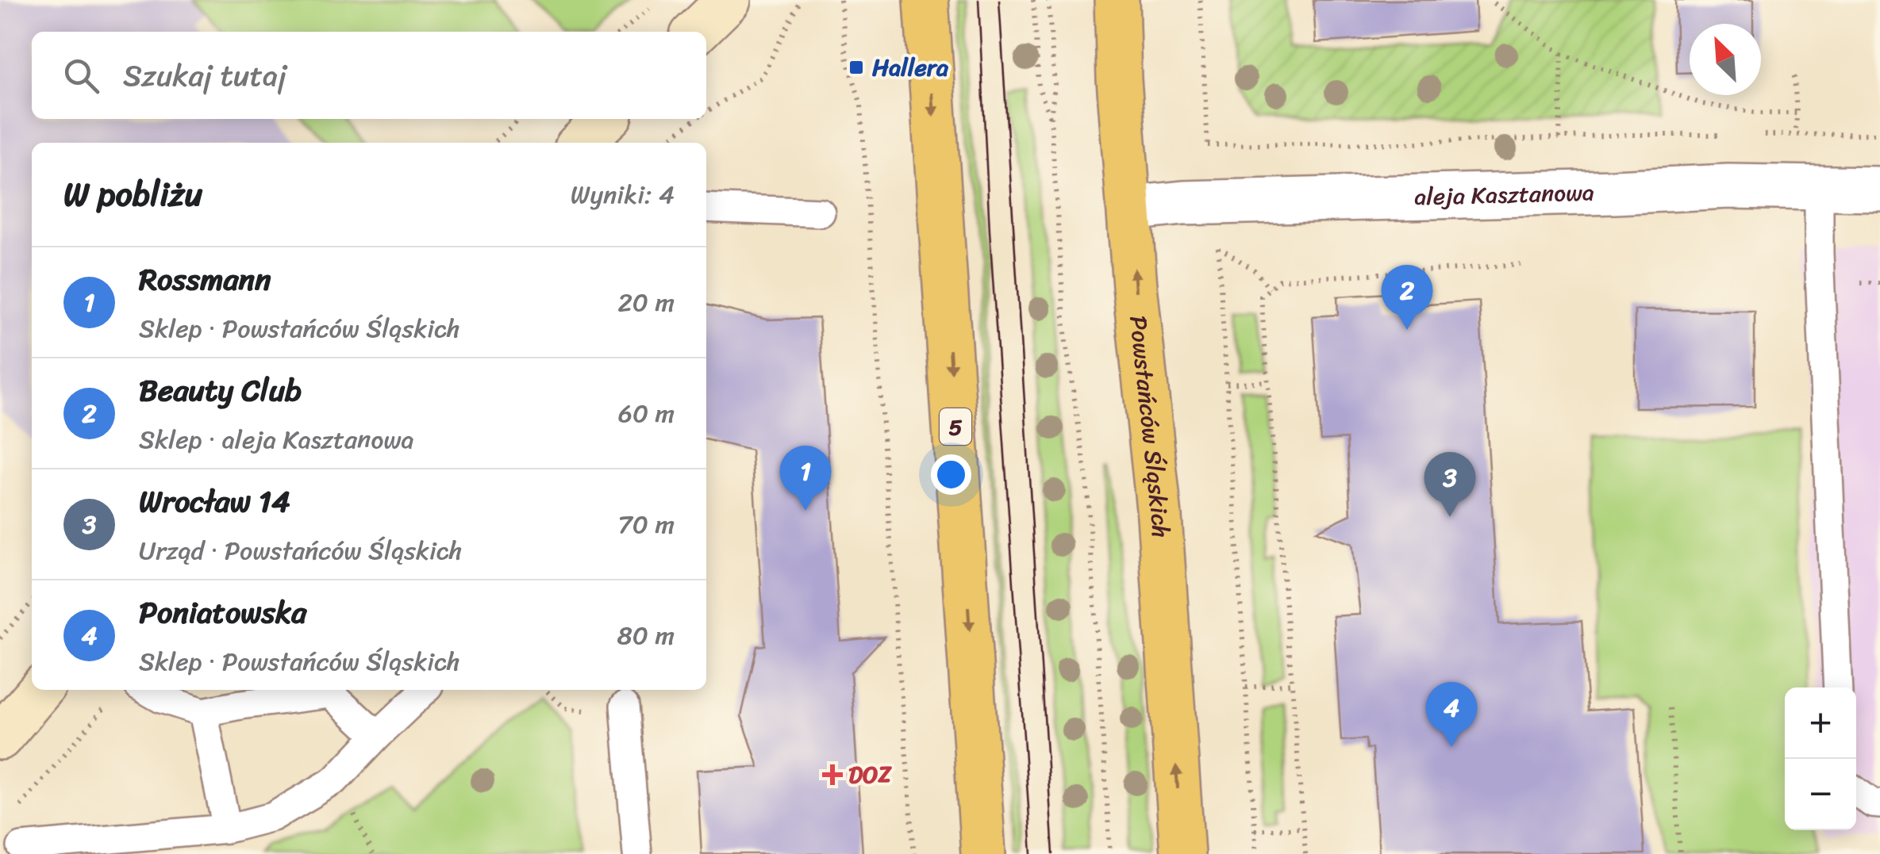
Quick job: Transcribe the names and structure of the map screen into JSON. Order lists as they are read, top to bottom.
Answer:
{
  "streets": {
    "main road": ["5", "Powstańców Śląskich"],
    "street": ["aleja Kasztanowa"]
  },
  "crossings": [
    ["aleja Kasztanowa", "Powstańców Śląskich"]
  ],
  "places": {
    "transit": ["Hallera"],
    "health": ["DOZ"]
  },
  "north": "top left",
  "page": {
    "search": "Szukaj tutaj",
    "heading": ["W pobliżu", "Wyniki: 4"],
    "list": [
      {
        "mark": "1",
        "name": "Rossmann",
        "note": "Sklep · Powstańców Śląskich",
        "value": "20 m"
      },
      {
        "mark": "2",
        "name": "Beauty Club",
        "note": "Sklep · aleja Kasztanowa",
        "value": "60 m"
      },
      {
        "mark": "3",
        "name": "Wrocław 14",
        "note": "Urząd · Powstańców Śląskich",
        "value": "70 m"
      },
      {
        "mark": "4",
        "name": "Poniatowska",
        "note": "Sklep · Powstańców Śląskich",
        "value": "80 m"
      }
    ],
    "pins": [
      "2",
      "1",
      "3",
      "4"
    ],
    "map_buttons": ["+", "−"]
  }
}
